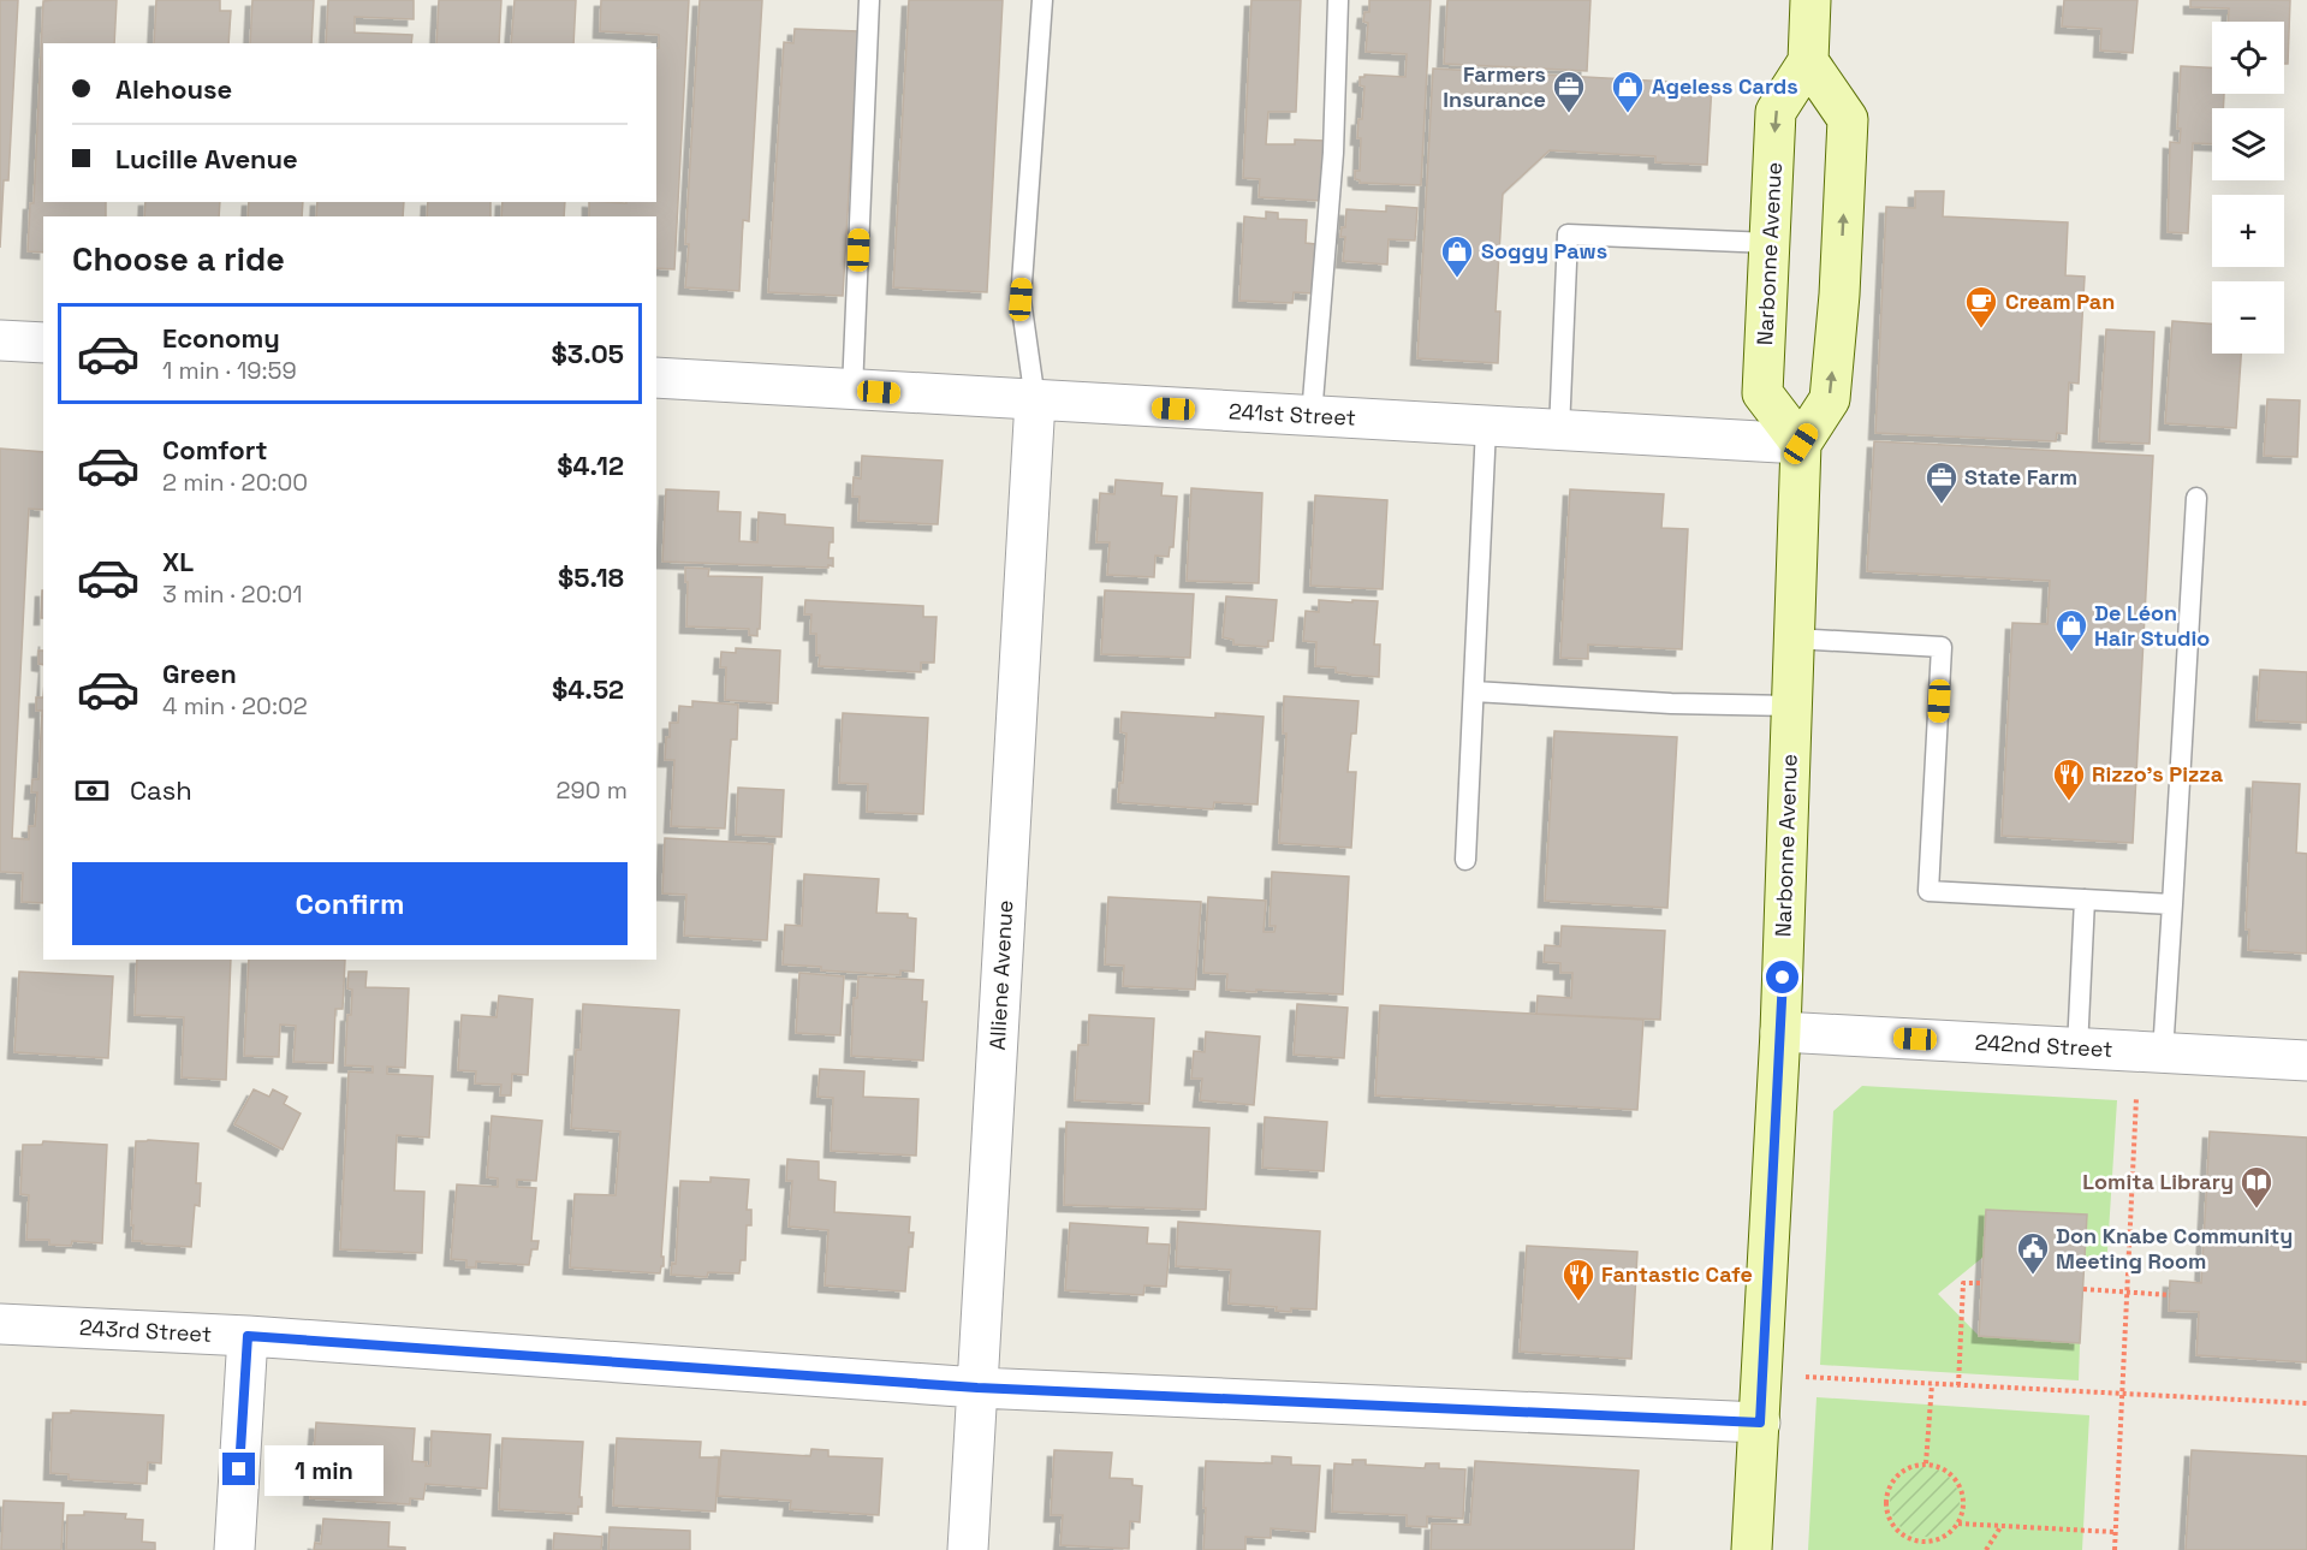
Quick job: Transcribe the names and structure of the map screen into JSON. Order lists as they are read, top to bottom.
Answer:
{
  "streets": {
    "main road": ["Narbonne Avenue"],
    "street": [
      "241st Street",
      "Alliene Avenue",
      "242nd Street",
      "243rd Street"
    ]
  },
  "crossings": [
    ["Narbonne Avenue", "241st Street"],
    ["Narbonne Avenue", "242nd Street"],
    ["Narbonne Avenue", "243rd Street"],
    ["241st Street", "Alliene Avenue"],
    ["Alliene Avenue", "243rd Street"]
  ],
  "places": {
    "office": ["Farmers Insurance", "State Farm"],
    "shop": ["Ageless Cards", "Soggy Paws", "De Léon Hair Studio"],
    "cafe": ["Cream Pan"],
    "restaurant": ["Rizzo's Pizza", "Fantastic Cafe"],
    "library": ["Lomita Library"],
    "public building": ["Don Knabe Community Meeting Room"]
  },
  "page": {
    "map_buttons": ["+", "−"],
    "banner": ["Alehouse", "Lucille Avenue"],
    "heading": "Choose a ride",
    "list": [
      {
        "name": "Economy",
        "note": "1 min · 19:59",
        "value": "$3.05"
      },
      {
        "name": "Comfort",
        "note": "2 min · 20:00",
        "value": "$4.12"
      },
      {
        "name": "XL",
        "note": "3 min · 20:01",
        "value": "$5.18"
      },
      {
        "name": "Green",
        "note": "4 min · 20:02",
        "value": "$4.52"
      }
    ],
    "pay": ["Cash", "290 m"],
    "buttons": "Confirm",
    "bubble": "1 min"
  }
}
